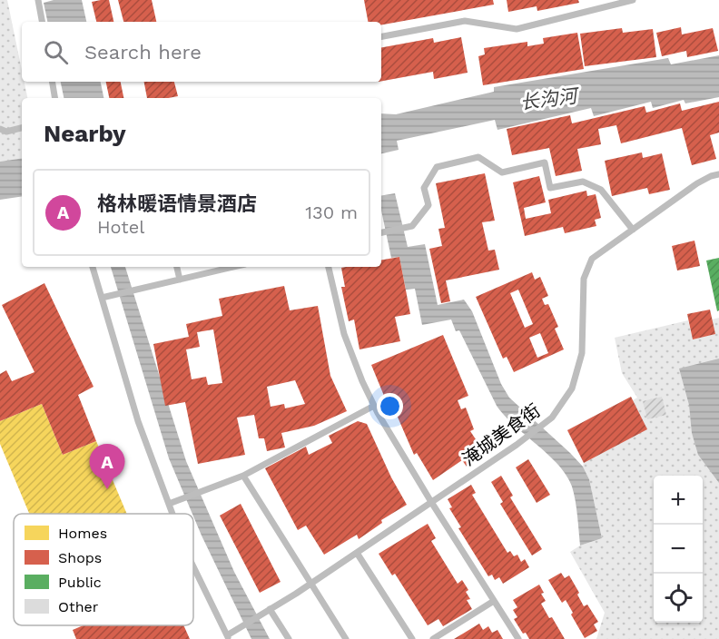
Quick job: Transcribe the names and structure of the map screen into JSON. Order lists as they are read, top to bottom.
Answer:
{
  "streets": {
    "lane": ["淹城美食街"]
  },
  "water": ["长沟河"],
  "legend": [
    "Homes",
    "Shops",
    "Public",
    "Other"
  ],
  "page": {
    "search": "Search here",
    "heading": "Nearby",
    "list": [
      {
        "mark": "A",
        "name": "格林暖语情景酒店",
        "note": "Hotel",
        "value": "130 m"
      }
    ],
    "pins": "A",
    "map_buttons": ["+", "−"]
  }
}
